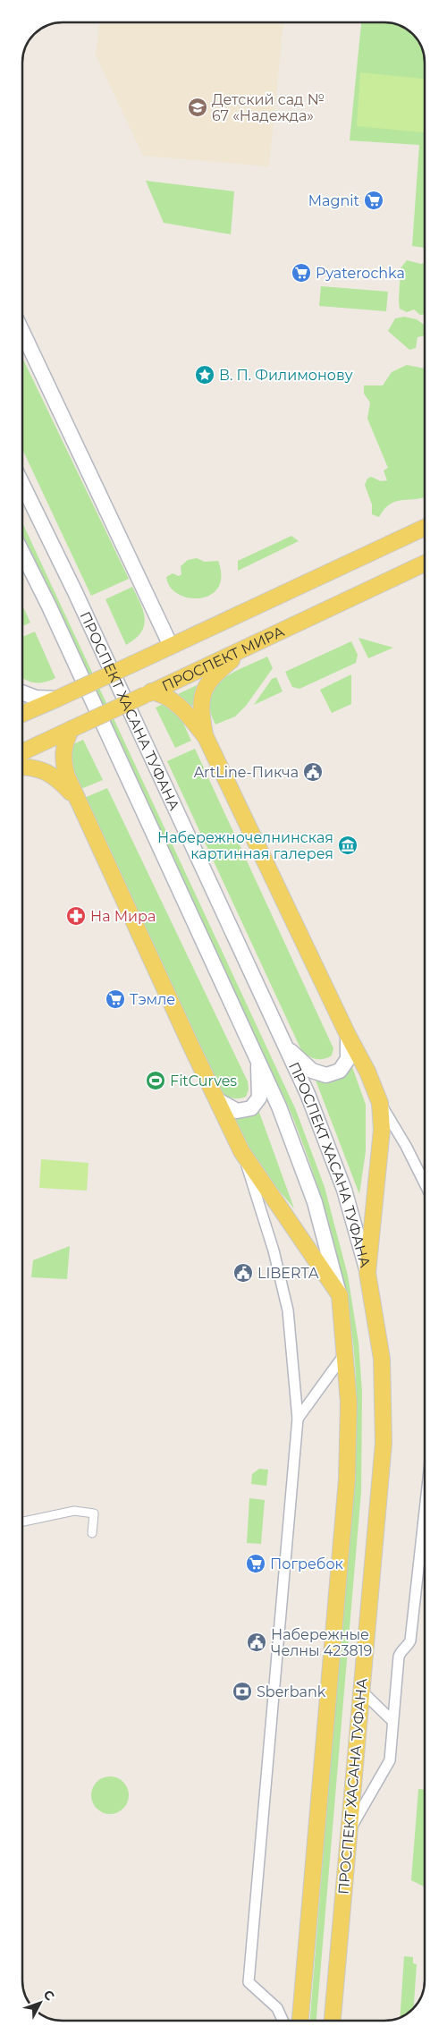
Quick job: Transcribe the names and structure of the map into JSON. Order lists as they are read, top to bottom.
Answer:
{
  "streets": {
    "main road": ["ПРОСПЕКТ МИРА", "ПРОСПЕКТ ХАСАНА ТУФАНА"]
  },
  "places": {
    "school or university": ["Детский сад № 67 «Надежда»"],
    "supermarket": [
      "Magnit",
      "Pyaterochka",
      "Тэмле",
      "Погребок"
    ],
    "place": ["В. П. Филимонову"],
    "public building": ["ArtLine-Пикча", "LIBERTA", "Набережные Челны 423819"],
    "museum": ["Набережночелнинская картинная галерея"],
    "pharmacy": ["На Мира"],
    "sports": ["FitCurves"],
    "bank": ["Sberbank"]
  },
  "north": "top right"
}
